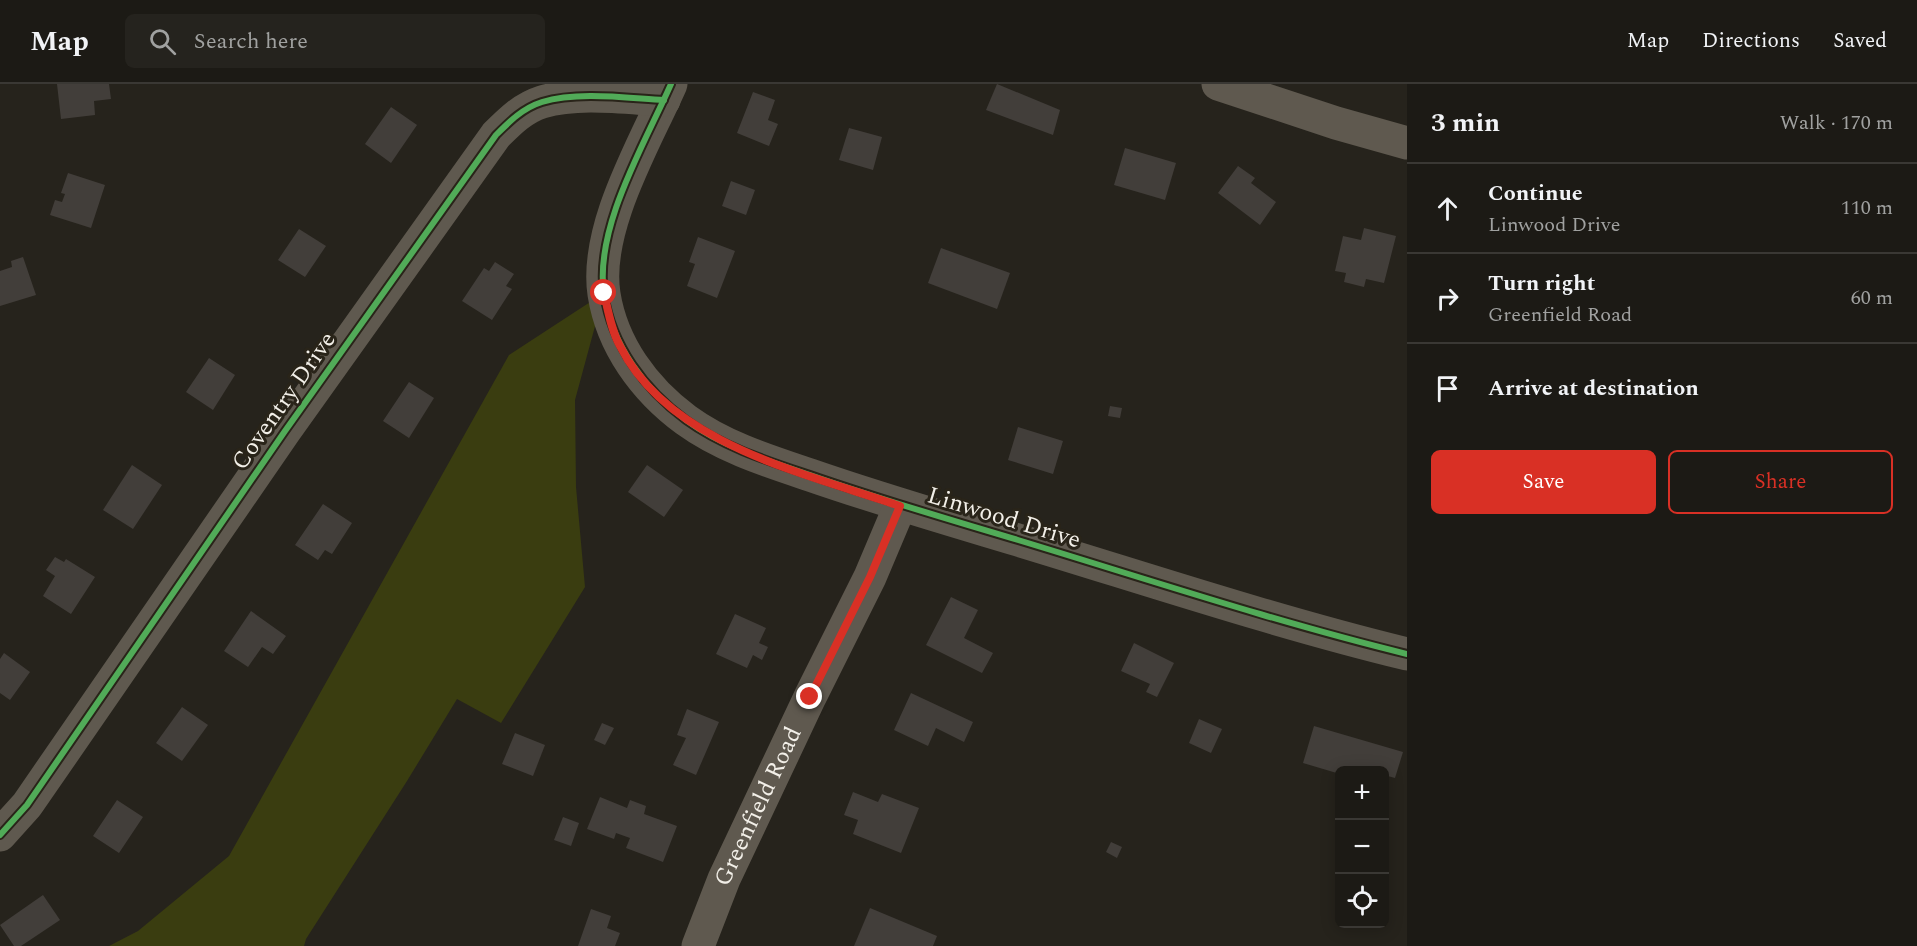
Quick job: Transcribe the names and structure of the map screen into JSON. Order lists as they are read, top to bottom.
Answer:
{
  "streets": {
    "street": ["Coventry Drive", "Linwood Drive", "Greenfield Road"]
  },
  "crossings": [
    ["Coventry Drive", "Linwood Drive"],
    ["Linwood Drive", "Greenfield Road"]
  ],
  "page": {
    "header": "Map",
    "search": "Search here",
    "nav": ["Map", "Directions", "Saved"],
    "heading": ["3 min", "Walk · 170 m"],
    "list": [
      ["Continue", "Linwood Drive", "110 m"],
      ["Turn right", "Greenfield Road", "60 m"],
      "Arrive at destination"
    ],
    "buttons": ["Save", "Share"],
    "map_buttons": ["+", "−"]
  }
}
